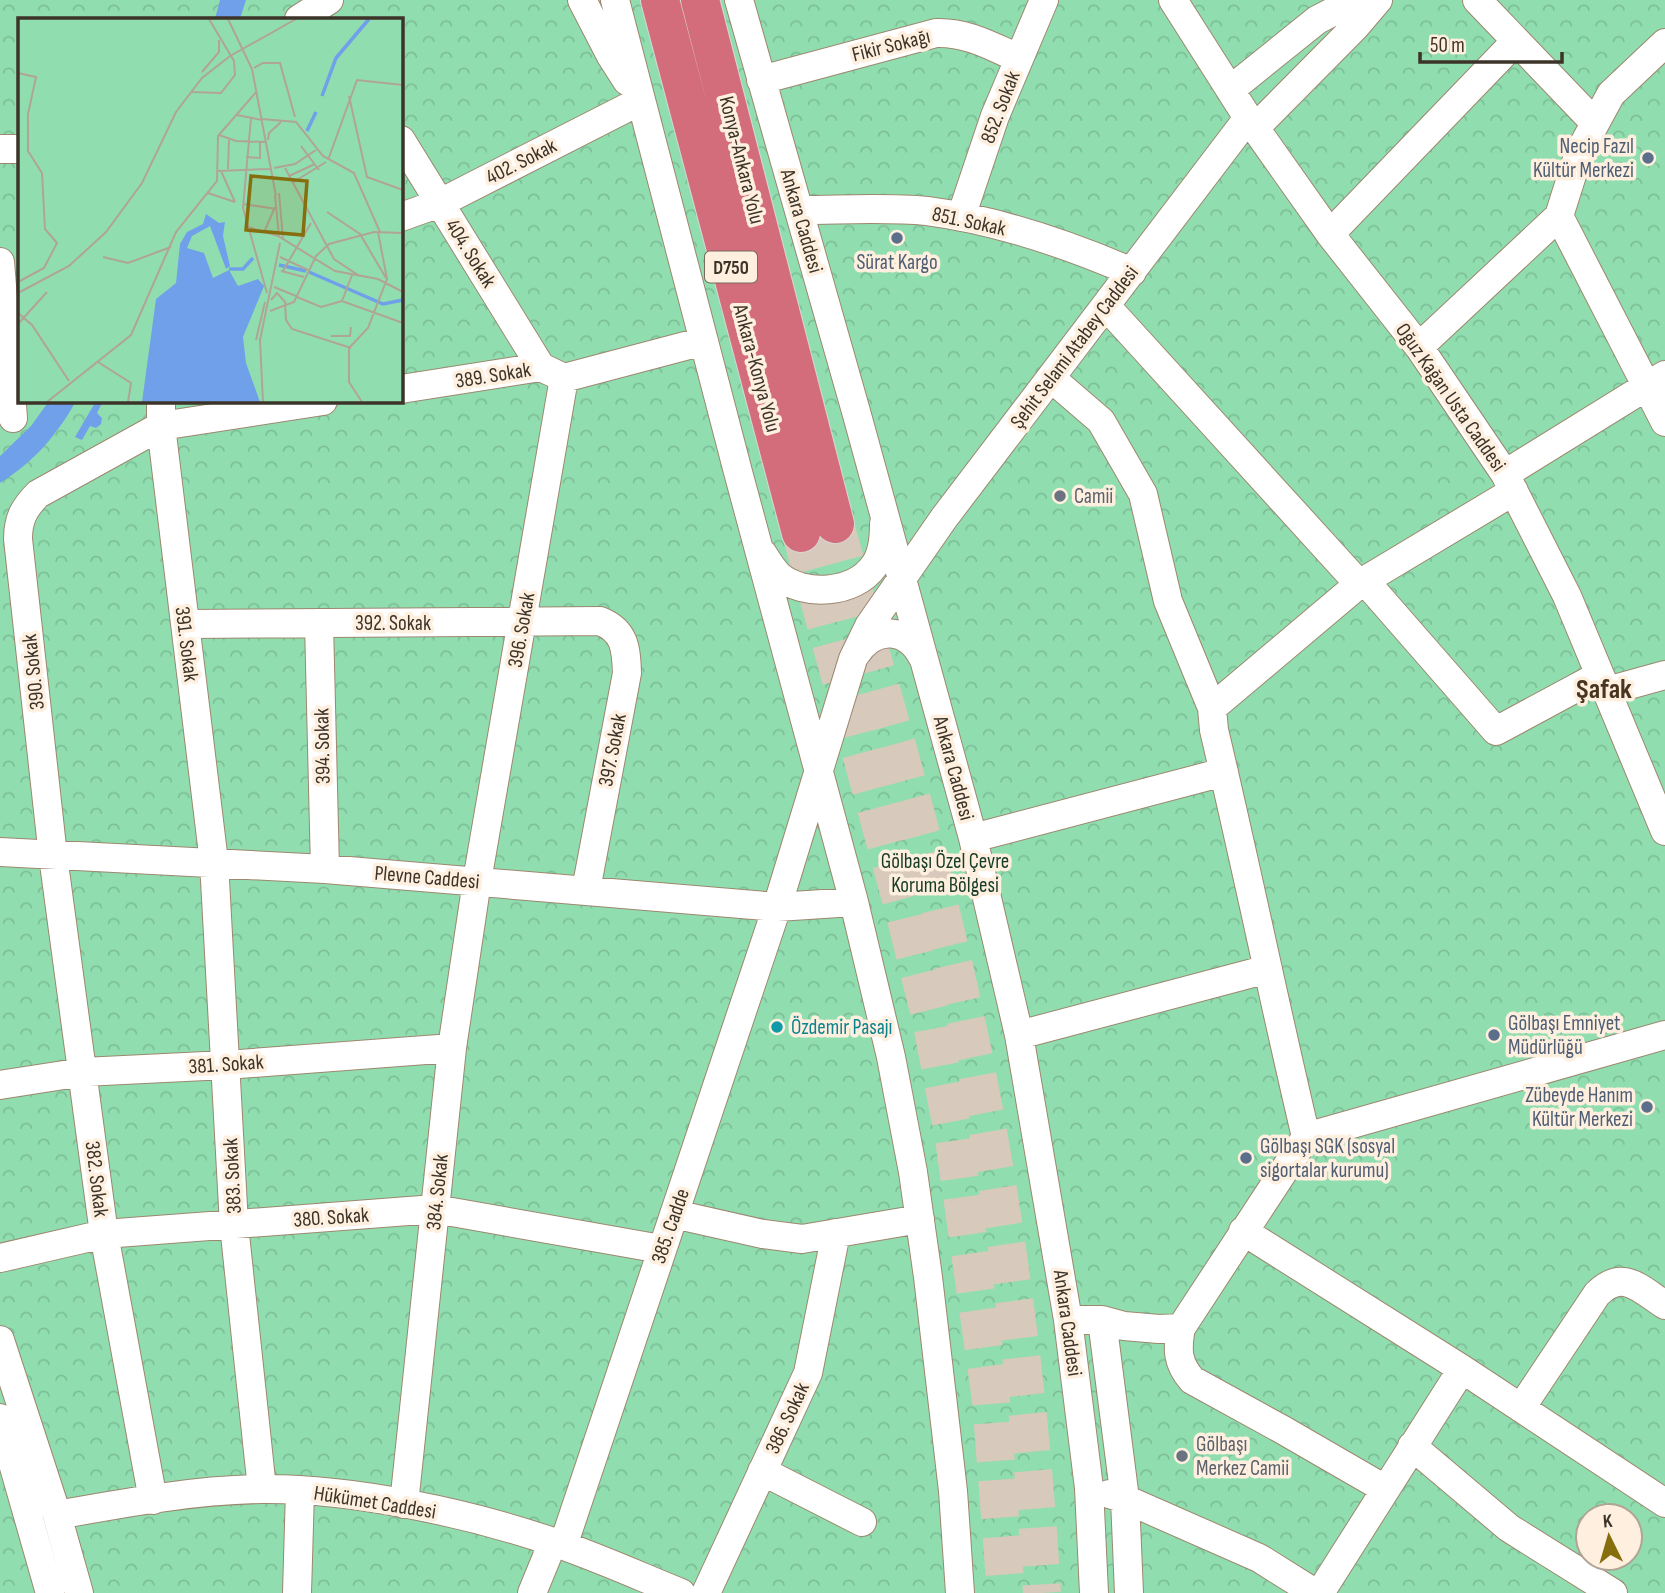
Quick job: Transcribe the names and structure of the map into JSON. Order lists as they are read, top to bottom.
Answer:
{
  "streets": {
    "highway": ["Konya-Ankara Yolu", "D750", "Ankara-Konya Yolu"],
    "street": [
      "Fikir Sokağı",
      "852. Sokak",
      "402. Sokak",
      "Ankara Caddesi",
      "851. Sokak",
      "404. Sokak",
      "Şehit Selami Atabey Caddesi",
      "389. Sokak",
      "Oğuz Kağan Usta Caddesi",
      "392. Sokak",
      "396. Sokak",
      "391. Sokak",
      "390. Sokak",
      "394. Sokak",
      "397. Sokak",
      "Plevne Caddesi",
      "381. Sokak",
      "383. Sokak",
      "382. Sokak",
      "384. Sokak",
      "380. Sokak",
      "385. Cadde",
      "386. Sokak",
      "Hükümet Caddesi"
    ]
  },
  "crossings": [
    ["Fikir Sokağı", "852. Sokak"],
    ["Fikir Sokağı", "Ankara Caddesi"],
    ["852. Sokak", "851. Sokak"],
    ["Konya-Ankara Yolu", "Ankara-Konya Yolu"],
    ["402. Sokak", "404. Sokak"],
    ["Ankara Caddesi", "851. Sokak"],
    ["Ankara Caddesi", "Şehit Selami Atabey Caddesi"],
    ["851. Sokak", "Şehit Selami Atabey Caddesi"],
    ["404. Sokak", "389. Sokak"],
    ["404. Sokak", "396. Sokak"],
    ["Şehit Selami Atabey Caddesi", "Oğuz Kağan Usta Caddesi"],
    ["Şehit Selami Atabey Caddesi", "385. Cadde"],
    ["389. Sokak", "396. Sokak"],
    ["392. Sokak", "396. Sokak"],
    ["392. Sokak", "391. Sokak"],
    ["392. Sokak", "394. Sokak"],
    ["392. Sokak", "397. Sokak"],
    ["396. Sokak", "Plevne Caddesi"],
    ["396. Sokak", "384. Sokak"],
    ["391. Sokak", "390. Sokak"],
    ["391. Sokak", "Plevne Caddesi"],
    ["391. Sokak", "383. Sokak"],
    ["390. Sokak", "Plevne Caddesi"],
    ["390. Sokak", "382. Sokak"],
    ["394. Sokak", "Plevne Caddesi"],
    ["397. Sokak", "Plevne Caddesi"],
    ["Plevne Caddesi", "383. Sokak"],
    ["Plevne Caddesi", "382. Sokak"],
    ["Plevne Caddesi", "384. Sokak"],
    ["Plevne Caddesi", "385. Cadde"],
    ["381. Sokak", "383. Sokak"],
    ["381. Sokak", "382. Sokak"],
    ["381. Sokak", "384. Sokak"],
    ["383. Sokak", "380. Sokak"],
    ["383. Sokak", "Hükümet Caddesi"],
    ["382. Sokak", "380. Sokak"],
    ["382. Sokak", "Hükümet Caddesi"],
    ["384. Sokak", "380. Sokak"],
    ["384. Sokak", "Hükümet Caddesi"],
    ["380. Sokak", "385. Cadde"],
    ["385. Cadde", "Hükümet Caddesi"]
  ],
  "districts": ["Şafak"],
  "parks": ["Gölbaşı Özel Çevre Koruma Bölgesi"],
  "places": [
    "Necip Fazıl Kültür Merkezi",
    "Sürat Kargo",
    "Camii",
    "Özdemir Pasajı",
    "Gölbaşı Emniyet Müdürlüğü",
    "Zübeyde Hanım Kültür Merkezi",
    "Gölbaşı SGK (sosyal sigortalar kurumu)",
    "Gölbaşı Merkez Camii"
  ],
  "scale_bar": "50 m",
  "north": "top"
}
